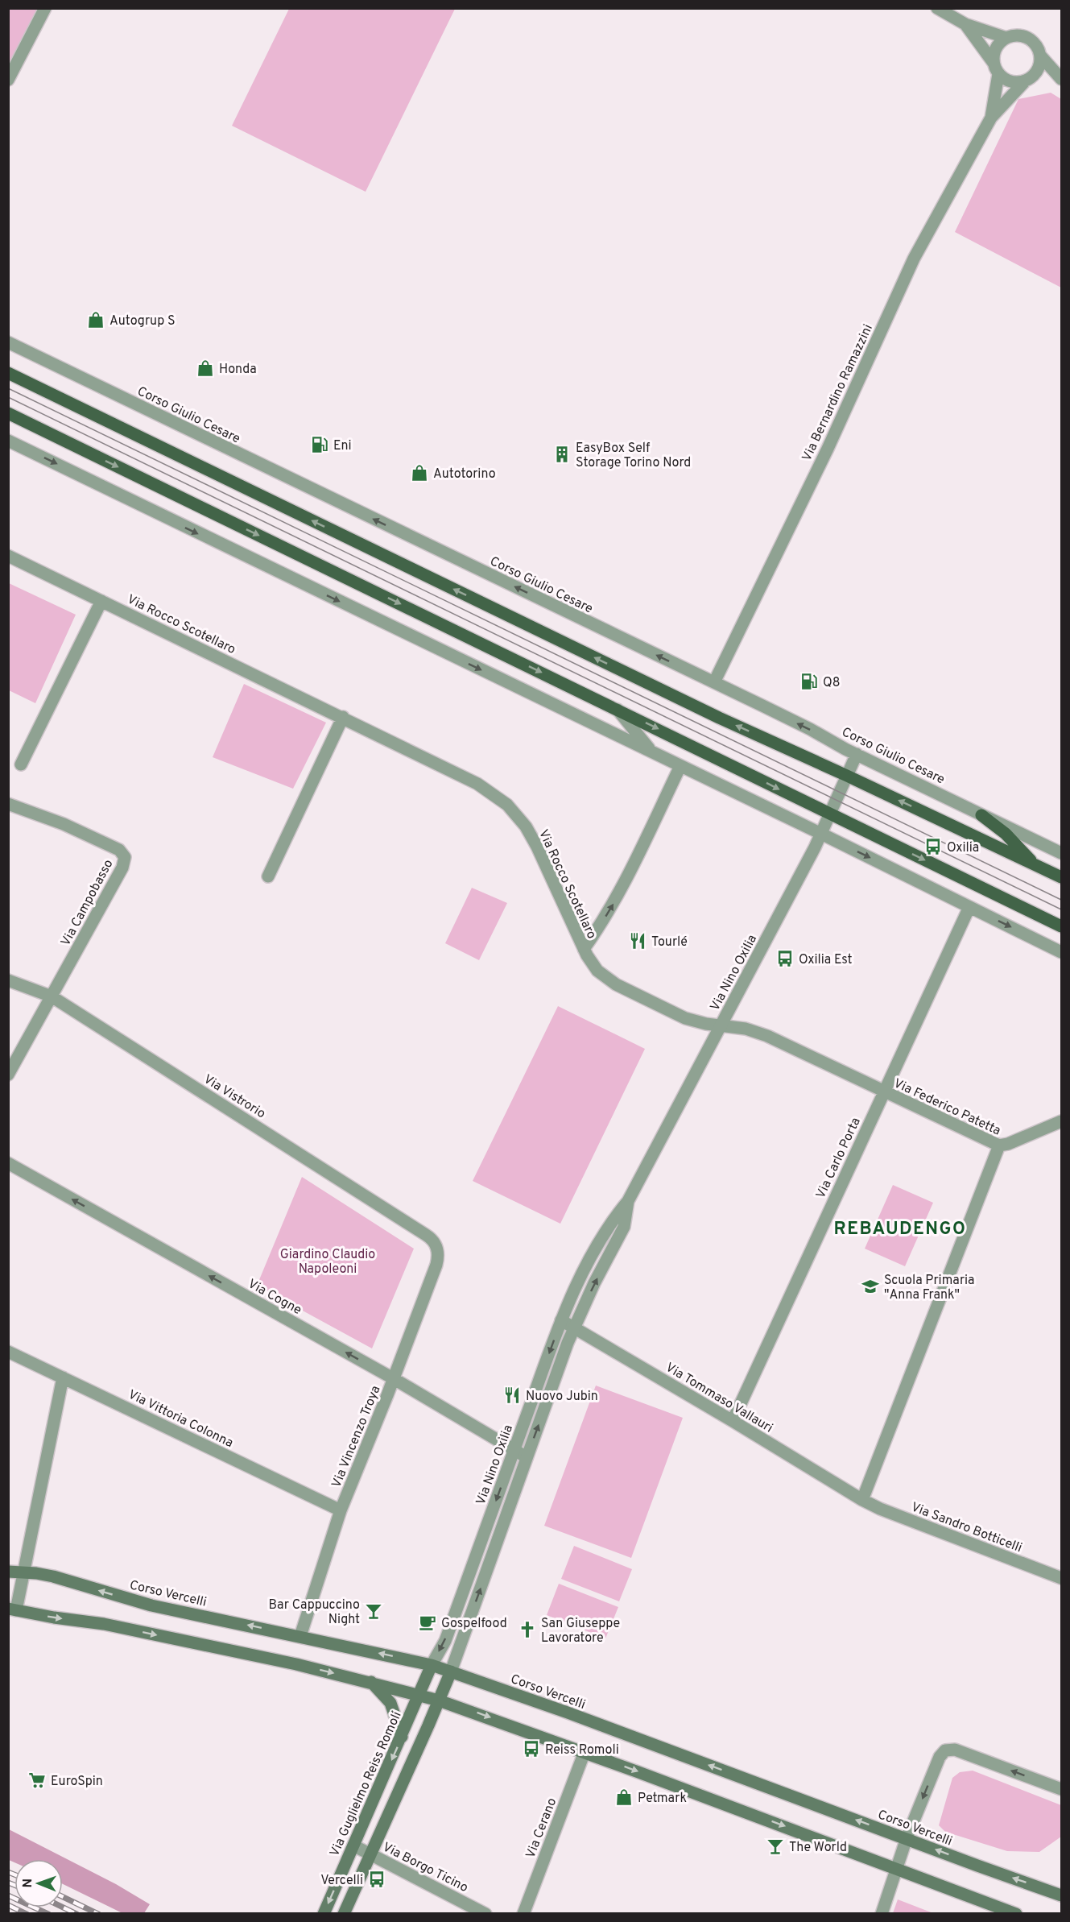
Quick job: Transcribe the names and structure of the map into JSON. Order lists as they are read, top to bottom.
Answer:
{
  "streets": {
    "main road": ["Corso Vercelli", "Via Guglielmo Reiss Romoli"],
    "street": [
      "Via Bernardino Ramazzini",
      "Corso Giulio Cesare",
      "Via Rocco Scotellaro",
      "Via Campobasso",
      "Via Nino Oxilia",
      "Via Vistrorio",
      "Via Federico Patetta",
      "Via Carlo Porta",
      "Via Cogne",
      "Via Tommaso Vallauri",
      "Via Vittoria Colonna",
      "Via Vincenzo Troya",
      "Via Sandro Botticelli",
      "Via Cerano",
      "Via Borgo Ticino"
    ]
  },
  "crossings": [
    ["Via Bernardino Ramazzini", "Corso Giulio Cesare"],
    ["Corso Giulio Cesare", "Via Nino Oxilia"],
    ["Via Rocco Scotellaro", "Via Nino Oxilia"],
    ["Via Rocco Scotellaro", "Via Federico Patetta"],
    ["Via Campobasso", "Via Vistrorio"],
    ["Via Nino Oxilia", "Via Federico Patetta"],
    ["Via Nino Oxilia", "Via Cogne"],
    ["Via Nino Oxilia", "Via Tommaso Vallauri"],
    ["Via Nino Oxilia", "Corso Vercelli"],
    ["Via Nino Oxilia", "Via Guglielmo Reiss Romoli"],
    ["Via Vistrorio", "Via Vincenzo Troya"],
    ["Via Federico Patetta", "Via Carlo Porta"],
    ["Via Federico Patetta", "Via Tommaso Vallauri"],
    ["Via Federico Patetta", "Via Sandro Botticelli"],
    ["Via Carlo Porta", "Via Tommaso Vallauri"],
    ["Via Cogne", "Via Vincenzo Troya"],
    ["Via Tommaso Vallauri", "Via Sandro Botticelli"],
    ["Via Vittoria Colonna", "Via Vincenzo Troya"],
    ["Via Vincenzo Troya", "Corso Vercelli"],
    ["Corso Vercelli", "Via Guglielmo Reiss Romoli"],
    ["Via Guglielmo Reiss Romoli", "Via Borgo Ticino"]
  ],
  "one_way": ["Via Cogne"],
  "districts": ["REBAUDENGO"],
  "parks": ["Giardino Claudio Napoleoni"],
  "places": {
    "shop": [
      "Autogrup S",
      "Honda",
      "Autotorino",
      "Petmark"
    ],
    "fuel station": ["Eni", "Q8"],
    "building": ["EasyBox Self Storage Torino Nord"],
    "bus stop": [
      "Oxilia",
      "Oxilia Est",
      "Reiss Romoli",
      "Vercelli"
    ],
    "restaurant": ["Tourlé", "Nuovo Jubin"],
    "school or university": ["Scuola Primaria \"Anna Frank\""],
    "bar": ["Bar Cappuccino Night", "The World"],
    "cafe": ["Gospelfood"],
    "church": ["San Giuseppe Lavoratore"],
    "supermarket": ["EuroSpin"]
  },
  "north": "left"
}
